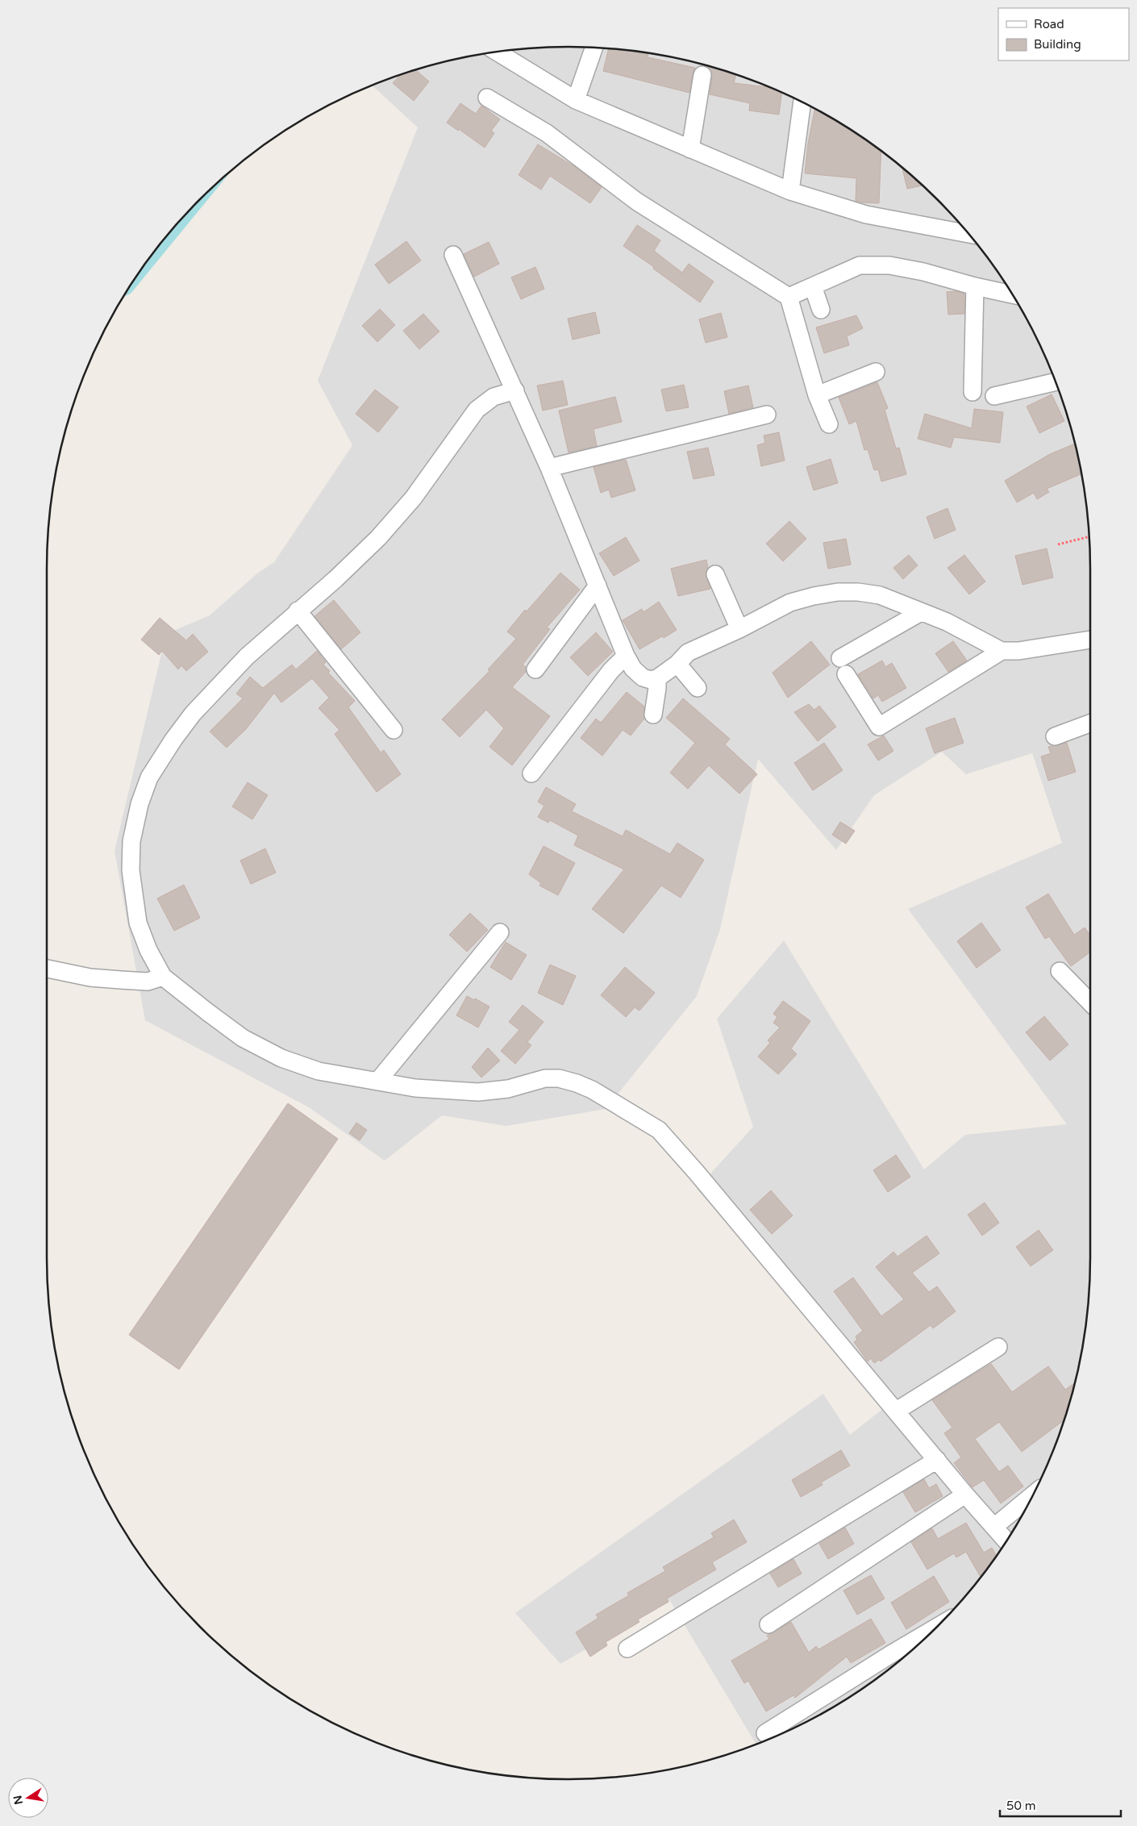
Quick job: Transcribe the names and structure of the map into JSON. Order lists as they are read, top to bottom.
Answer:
{
  "legend": ["Road", "Building"],
  "scale_bar": "50 m",
  "north": "left"
}
